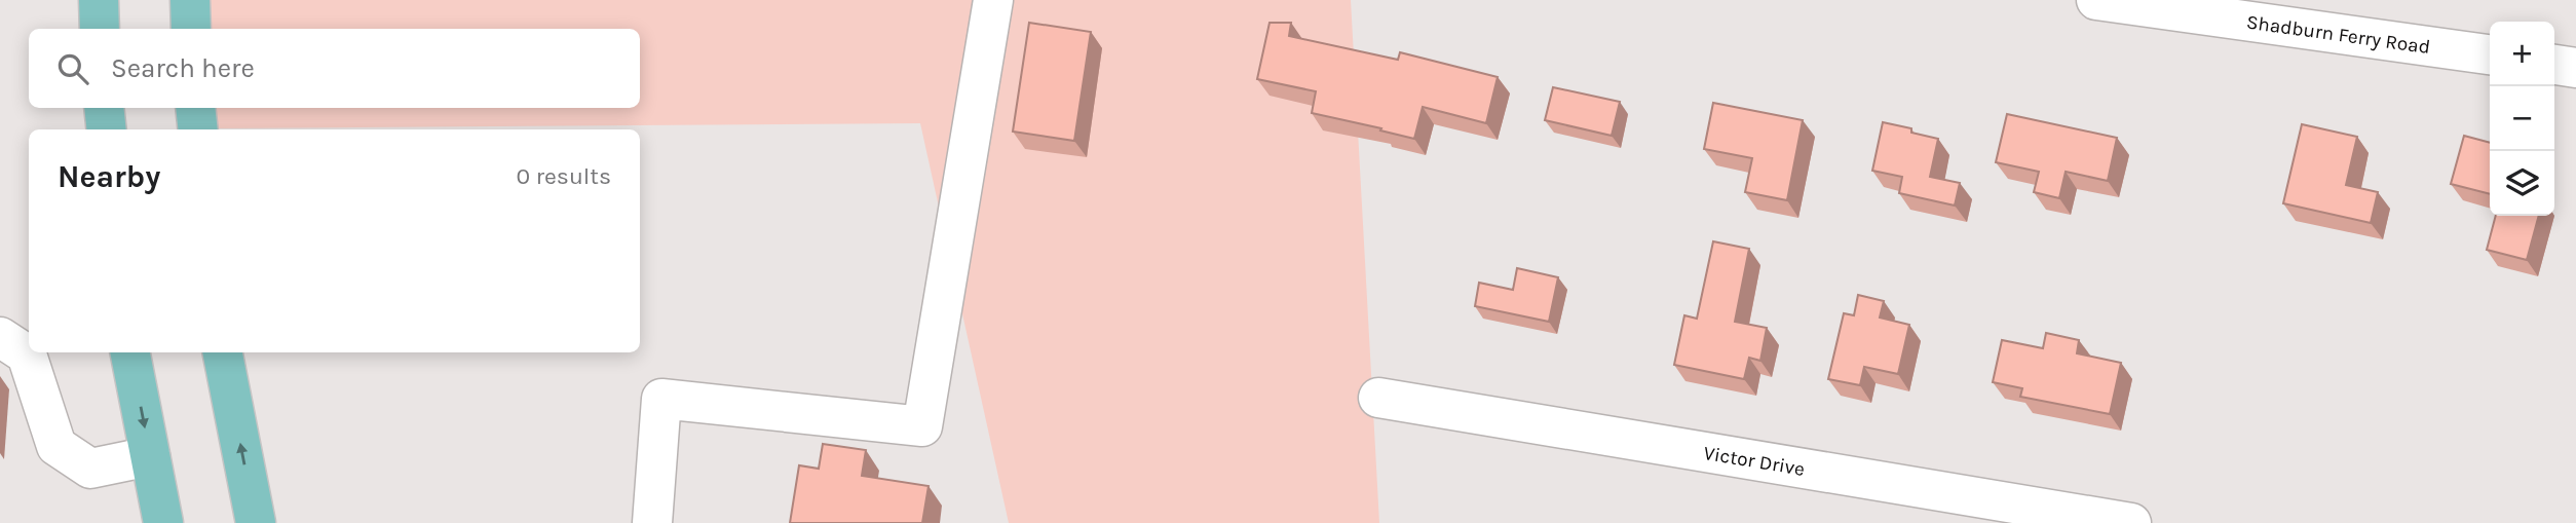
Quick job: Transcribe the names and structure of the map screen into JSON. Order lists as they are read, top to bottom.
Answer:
{
  "streets": {
    "street": ["Shadburn Ferry Road", "Victor Drive"]
  },
  "page": {
    "map_buttons": ["+", "−"],
    "search": "Search here",
    "heading": ["Nearby", "0 results"]
  }
}
